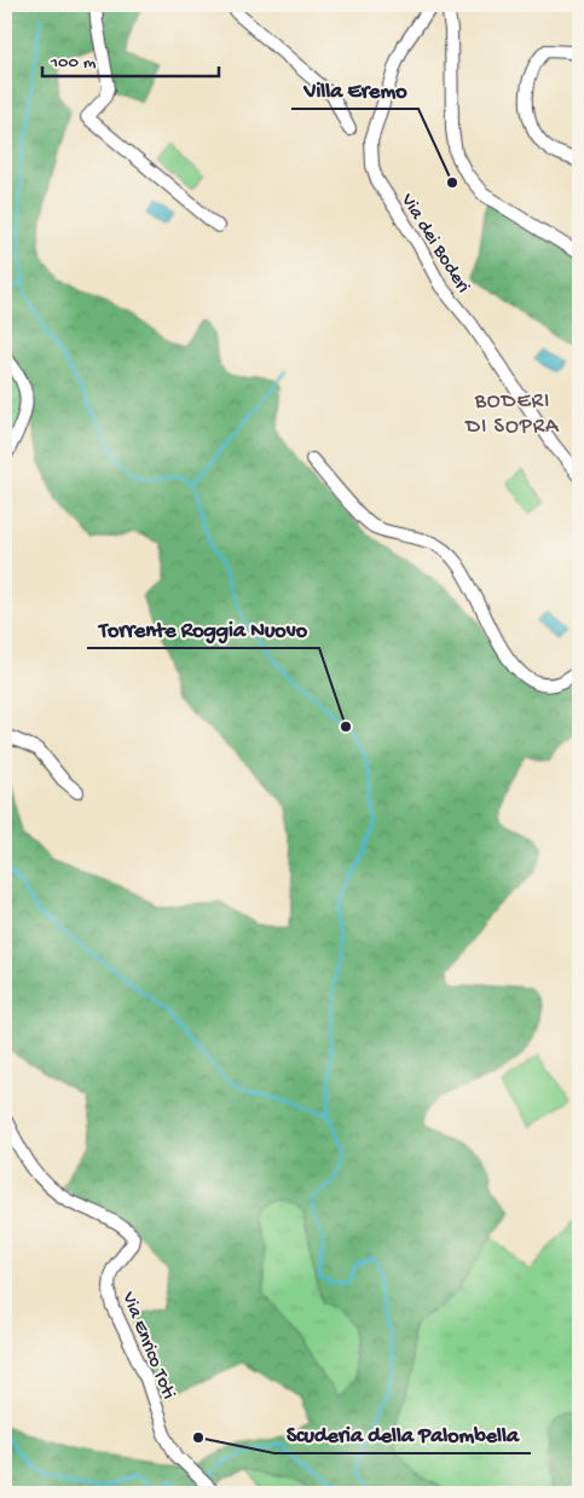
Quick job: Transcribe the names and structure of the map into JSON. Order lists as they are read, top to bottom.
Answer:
{
  "streets": {
    "street": ["Via dei Boderi", "Via Enrico Toti"]
  },
  "districts": ["BODERI DI SOPRA"],
  "places": ["Villa Eremo", "Torrente Roggia Nuovo", "Scuderia della Palombella"],
  "scale_bar": "100 m"
}
